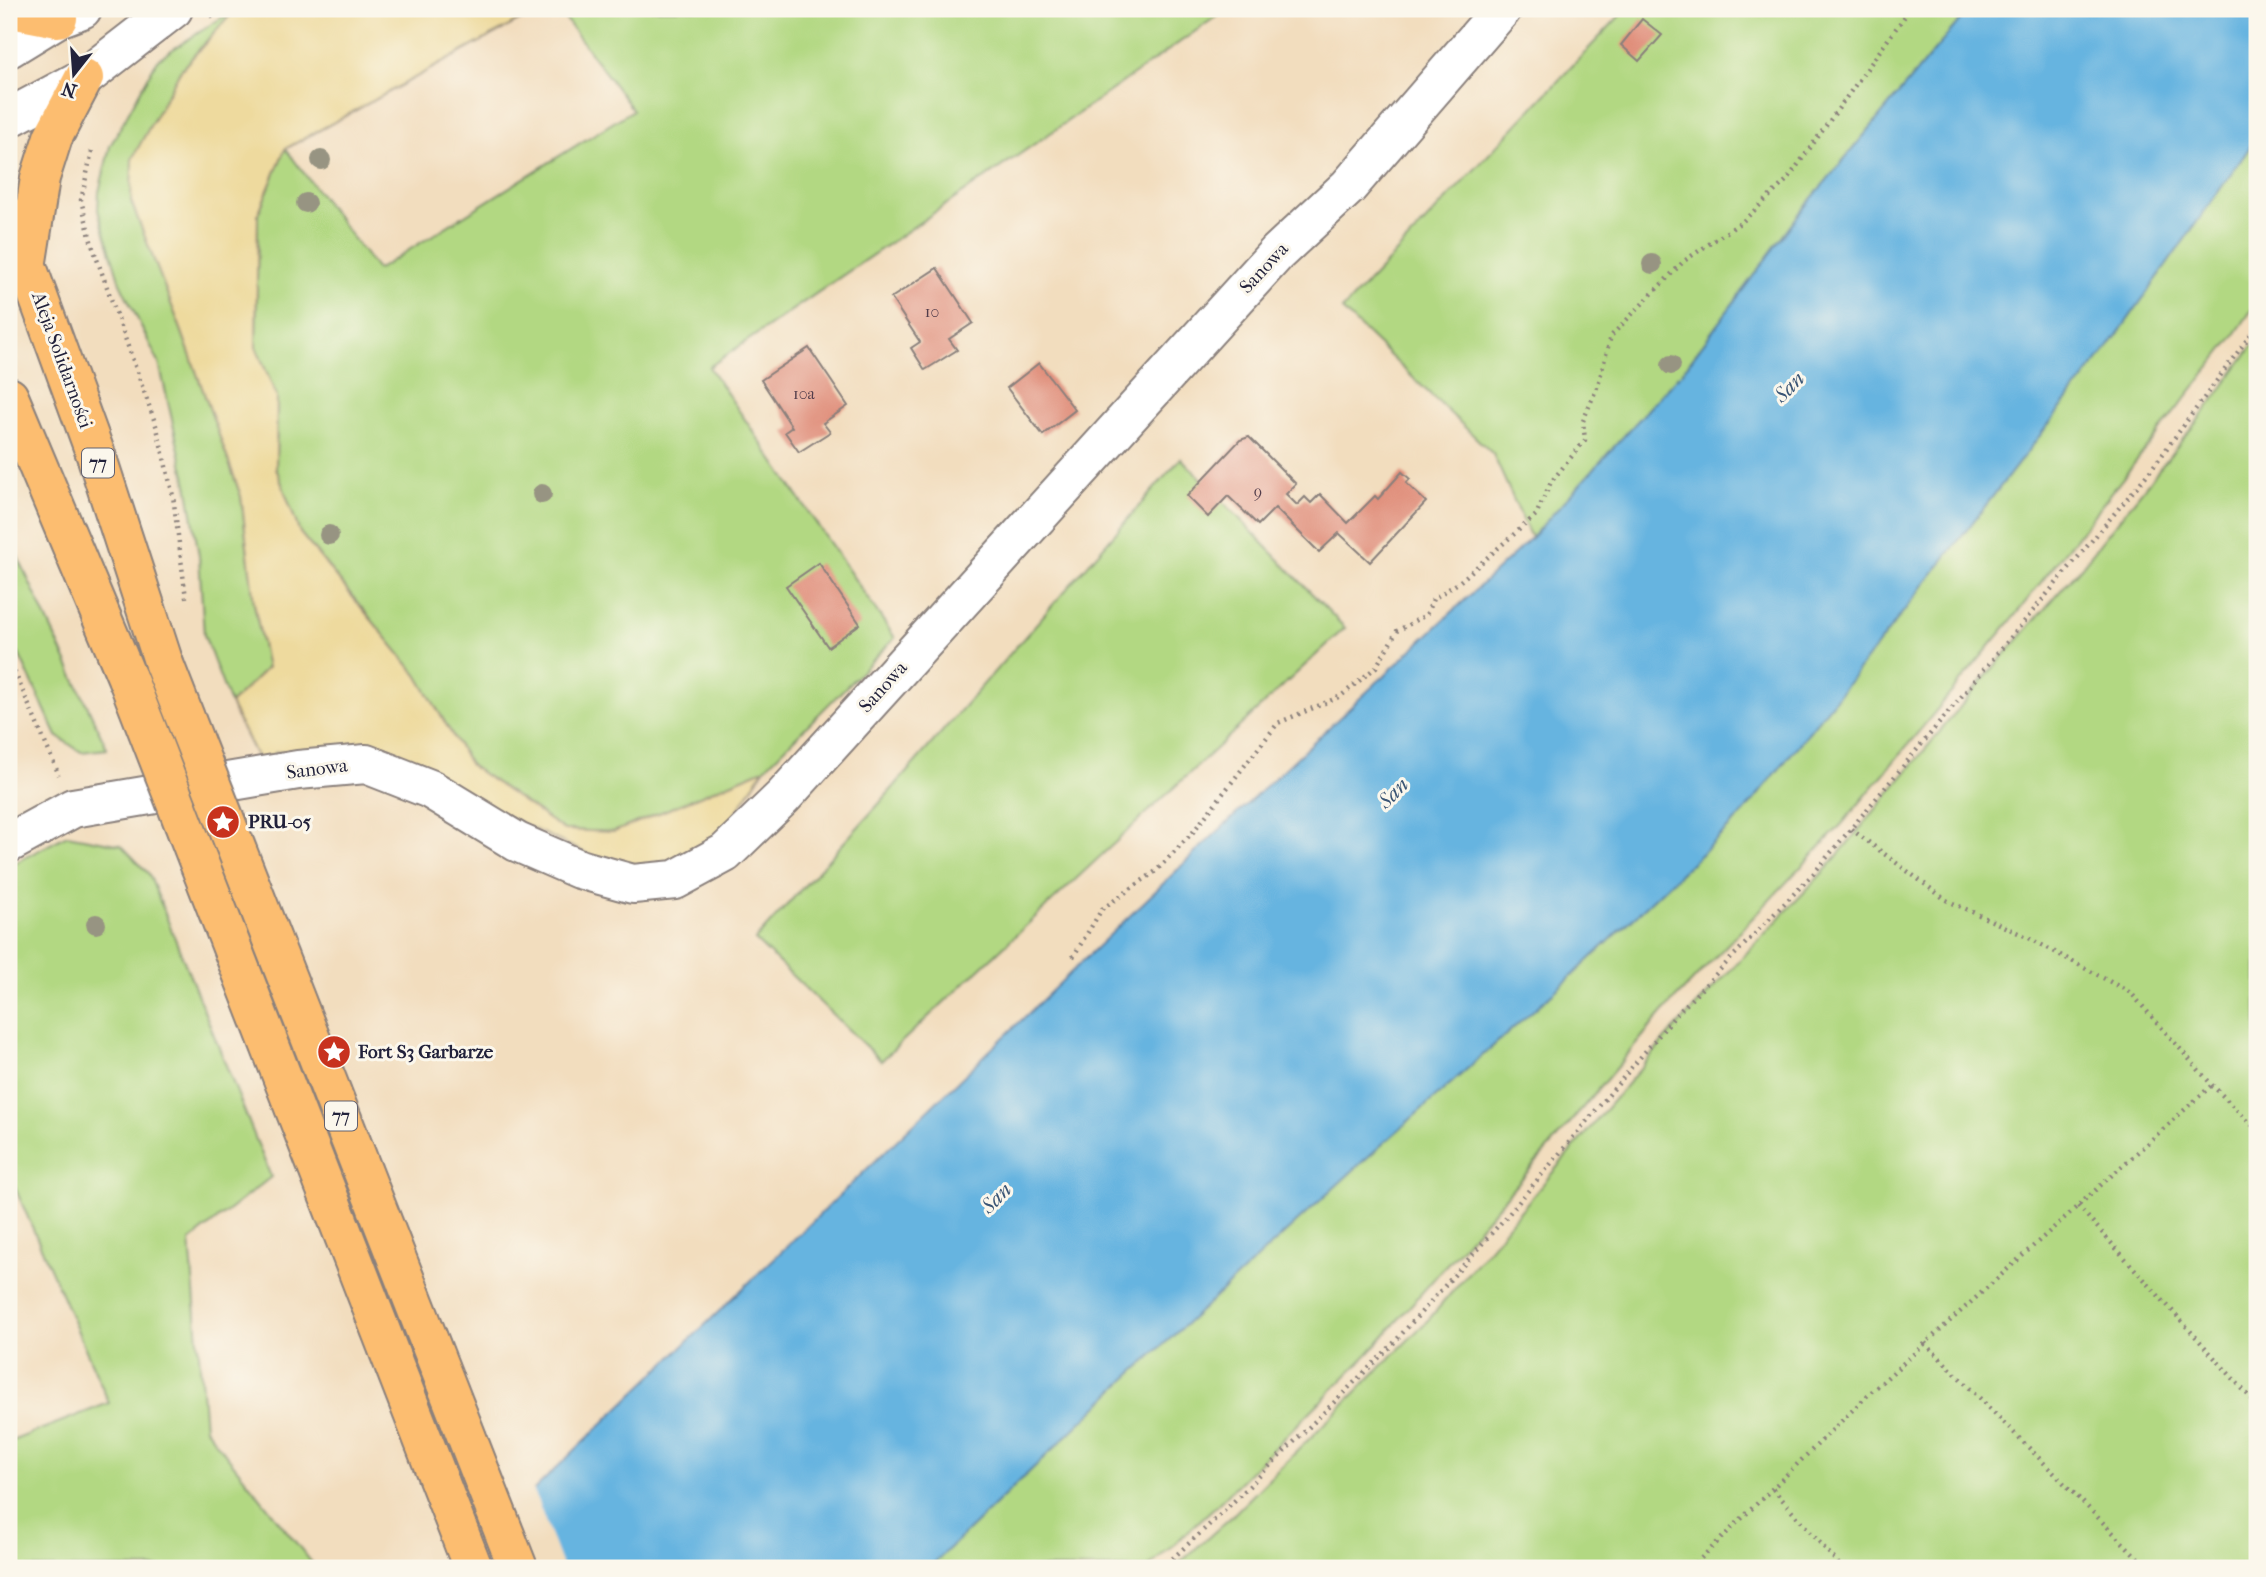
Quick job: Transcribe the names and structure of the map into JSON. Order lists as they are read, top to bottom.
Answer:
{
  "streets": {
    "highway": ["Aleja Solidarności", "77"],
    "street": ["Sanowa"]
  },
  "water": ["San"],
  "places": {
    "place": ["PRU-05", "Fort S3 Garbarze"]
  },
  "house_numbers": ["10", "10a", "9"],
  "north": "bottom"
}
